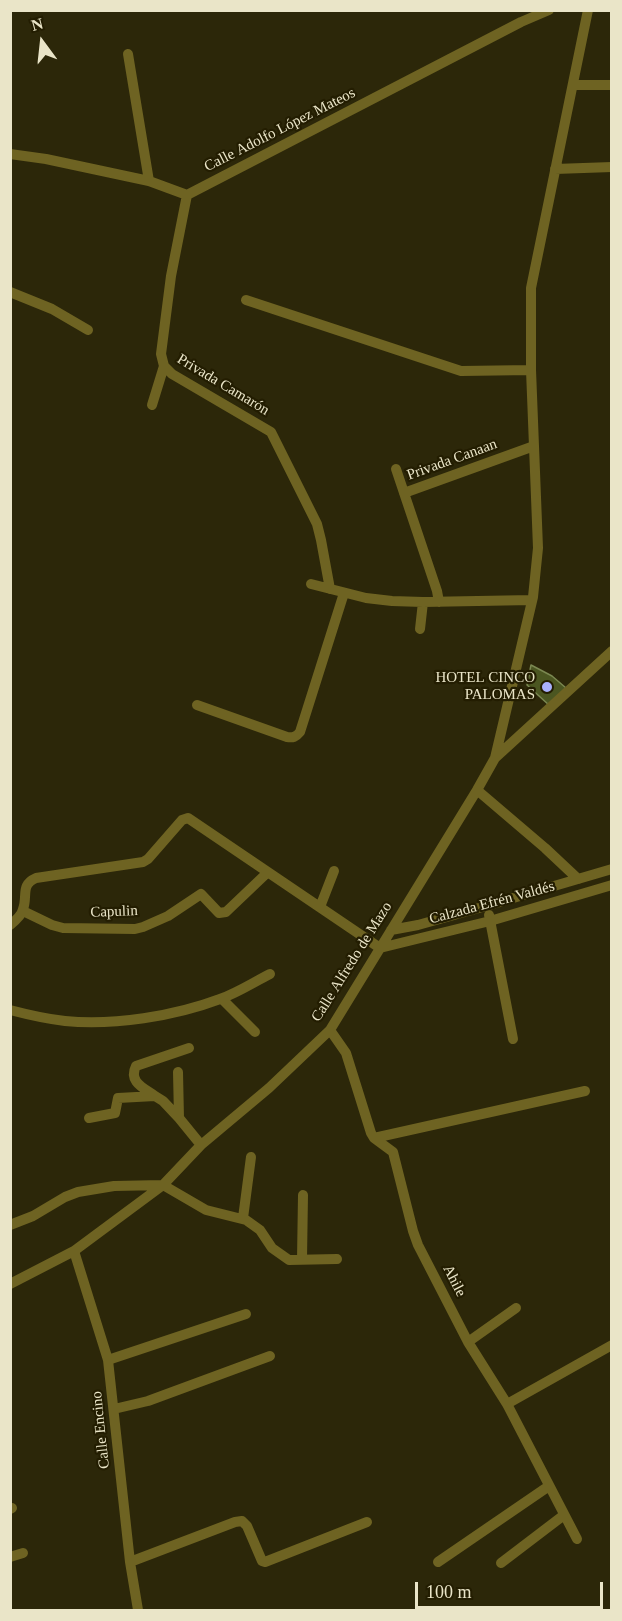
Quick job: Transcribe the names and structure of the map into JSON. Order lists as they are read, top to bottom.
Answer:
{
  "streets": {
    "street": [
      "Calle Adolfo López Mateos",
      "Privada Camarón",
      "Privada Canaan",
      "Calzada Efrén Valdés",
      "Capulin",
      "Calle Alfredo de Mazo",
      "Ahile",
      "Calle Encino"
    ]
  },
  "crossings": [
    ["Calle Adolfo López Mateos", "Privada Camarón"],
    ["Calzada Efrén Valdés", "Calle Alfredo de Mazo"],
    ["Calle Alfredo de Mazo", "Ahile"],
    ["Calle Alfredo de Mazo", "Calle Encino"]
  ],
  "places": ["HOTEL CINCO PALOMAS"],
  "scale_bar": "100 m",
  "north": "top"
}
